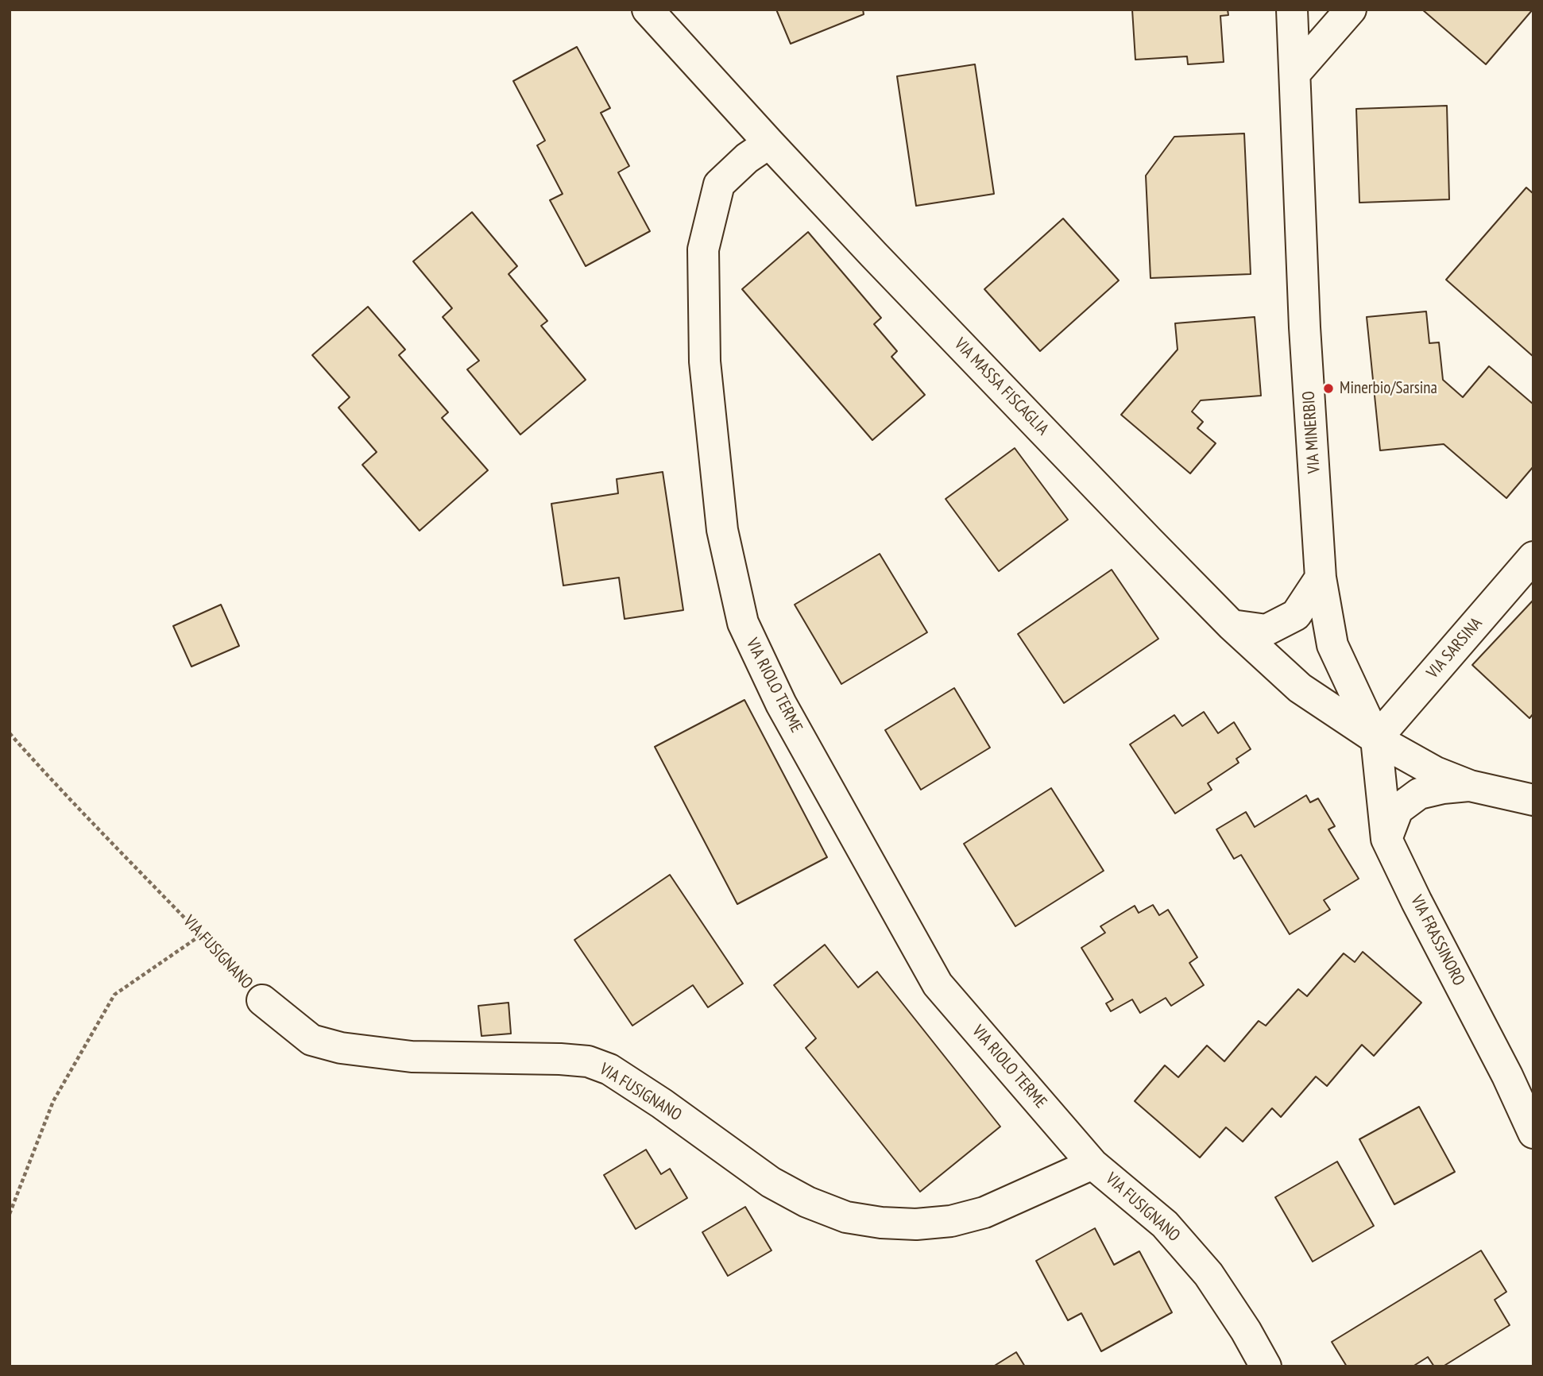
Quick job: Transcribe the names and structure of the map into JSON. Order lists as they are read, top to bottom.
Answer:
{
  "streets": {
    "street": [
      "VIA MASSA FISCAGLIA",
      "VIA MINERBIO",
      "VIA SARSINA",
      "VIA RIOLO TERME",
      "VIA FRASSINORO",
      "VIA FUSIGNANO"
    ]
  },
  "crossings": [
    ["VIA MASSA FISCAGLIA", "VIA MINERBIO"],
    ["VIA MASSA FISCAGLIA", "VIA SARSINA"],
    ["VIA MASSA FISCAGLIA", "VIA RIOLO TERME"],
    ["VIA MASSA FISCAGLIA", "VIA FRASSINORO"],
    ["VIA MINERBIO", "VIA SARSINA"],
    ["VIA MINERBIO", "VIA FRASSINORO"],
    ["VIA SARSINA", "VIA FRASSINORO"],
    ["VIA RIOLO TERME", "VIA FUSIGNANO"]
  ],
  "places": ["Minerbio/Sarsina"]
}
